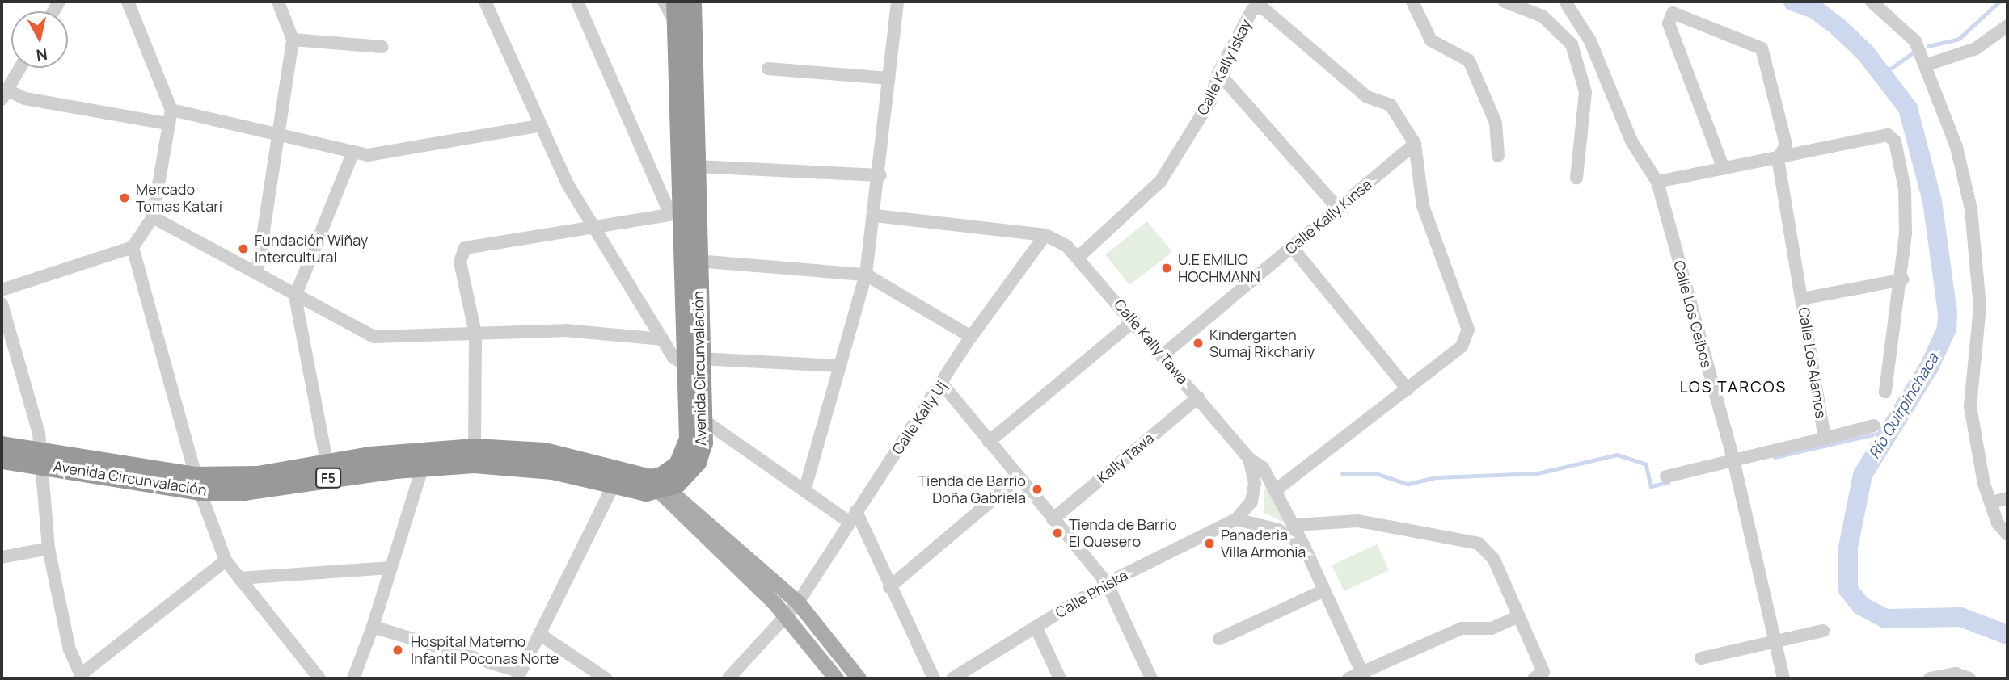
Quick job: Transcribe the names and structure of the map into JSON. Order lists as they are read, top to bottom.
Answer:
{
  "streets": {
    "highway": ["Avenida Circunvalación", "F5"],
    "street": [
      "Calle Kally Iskay",
      "Calle Kally Kinsa",
      "Calle Los Ceibos",
      "Calle Kally Tawa",
      "Calle Los Alamos",
      "Calle Kally Uj",
      "Kally Tawa",
      "Calle Phiska"
    ]
  },
  "crossings": [
    ["Calle Kally Iskay", "Calle Kally Kinsa"],
    ["Calle Kally Iskay", "Calle Kally Tawa"],
    ["Calle Kally Kinsa", "Calle Kally Tawa"],
    ["Calle Los Ceibos", "Calle Los Alamos"],
    ["Calle Kally Tawa", "Calle Kally Uj"],
    ["Calle Kally Tawa", "Kally Tawa"]
  ],
  "districts": ["LOS TARCOS"],
  "water": ["Río Quirpinchaca"],
  "places": [
    "Mercado Tomas Katari",
    "Fundación Wiñay Intercultural",
    "U.E EMILIO HOCHMANN",
    "Kindergarten Sumaj Rikchariy",
    "Tienda de Barrio Doña Gabriela",
    "Tienda de Barrio El Quesero",
    "Panaderia Villa Armonia",
    "Hospital Materno Infantil Poconas Norte"
  ],
  "north": "bottom"
}
